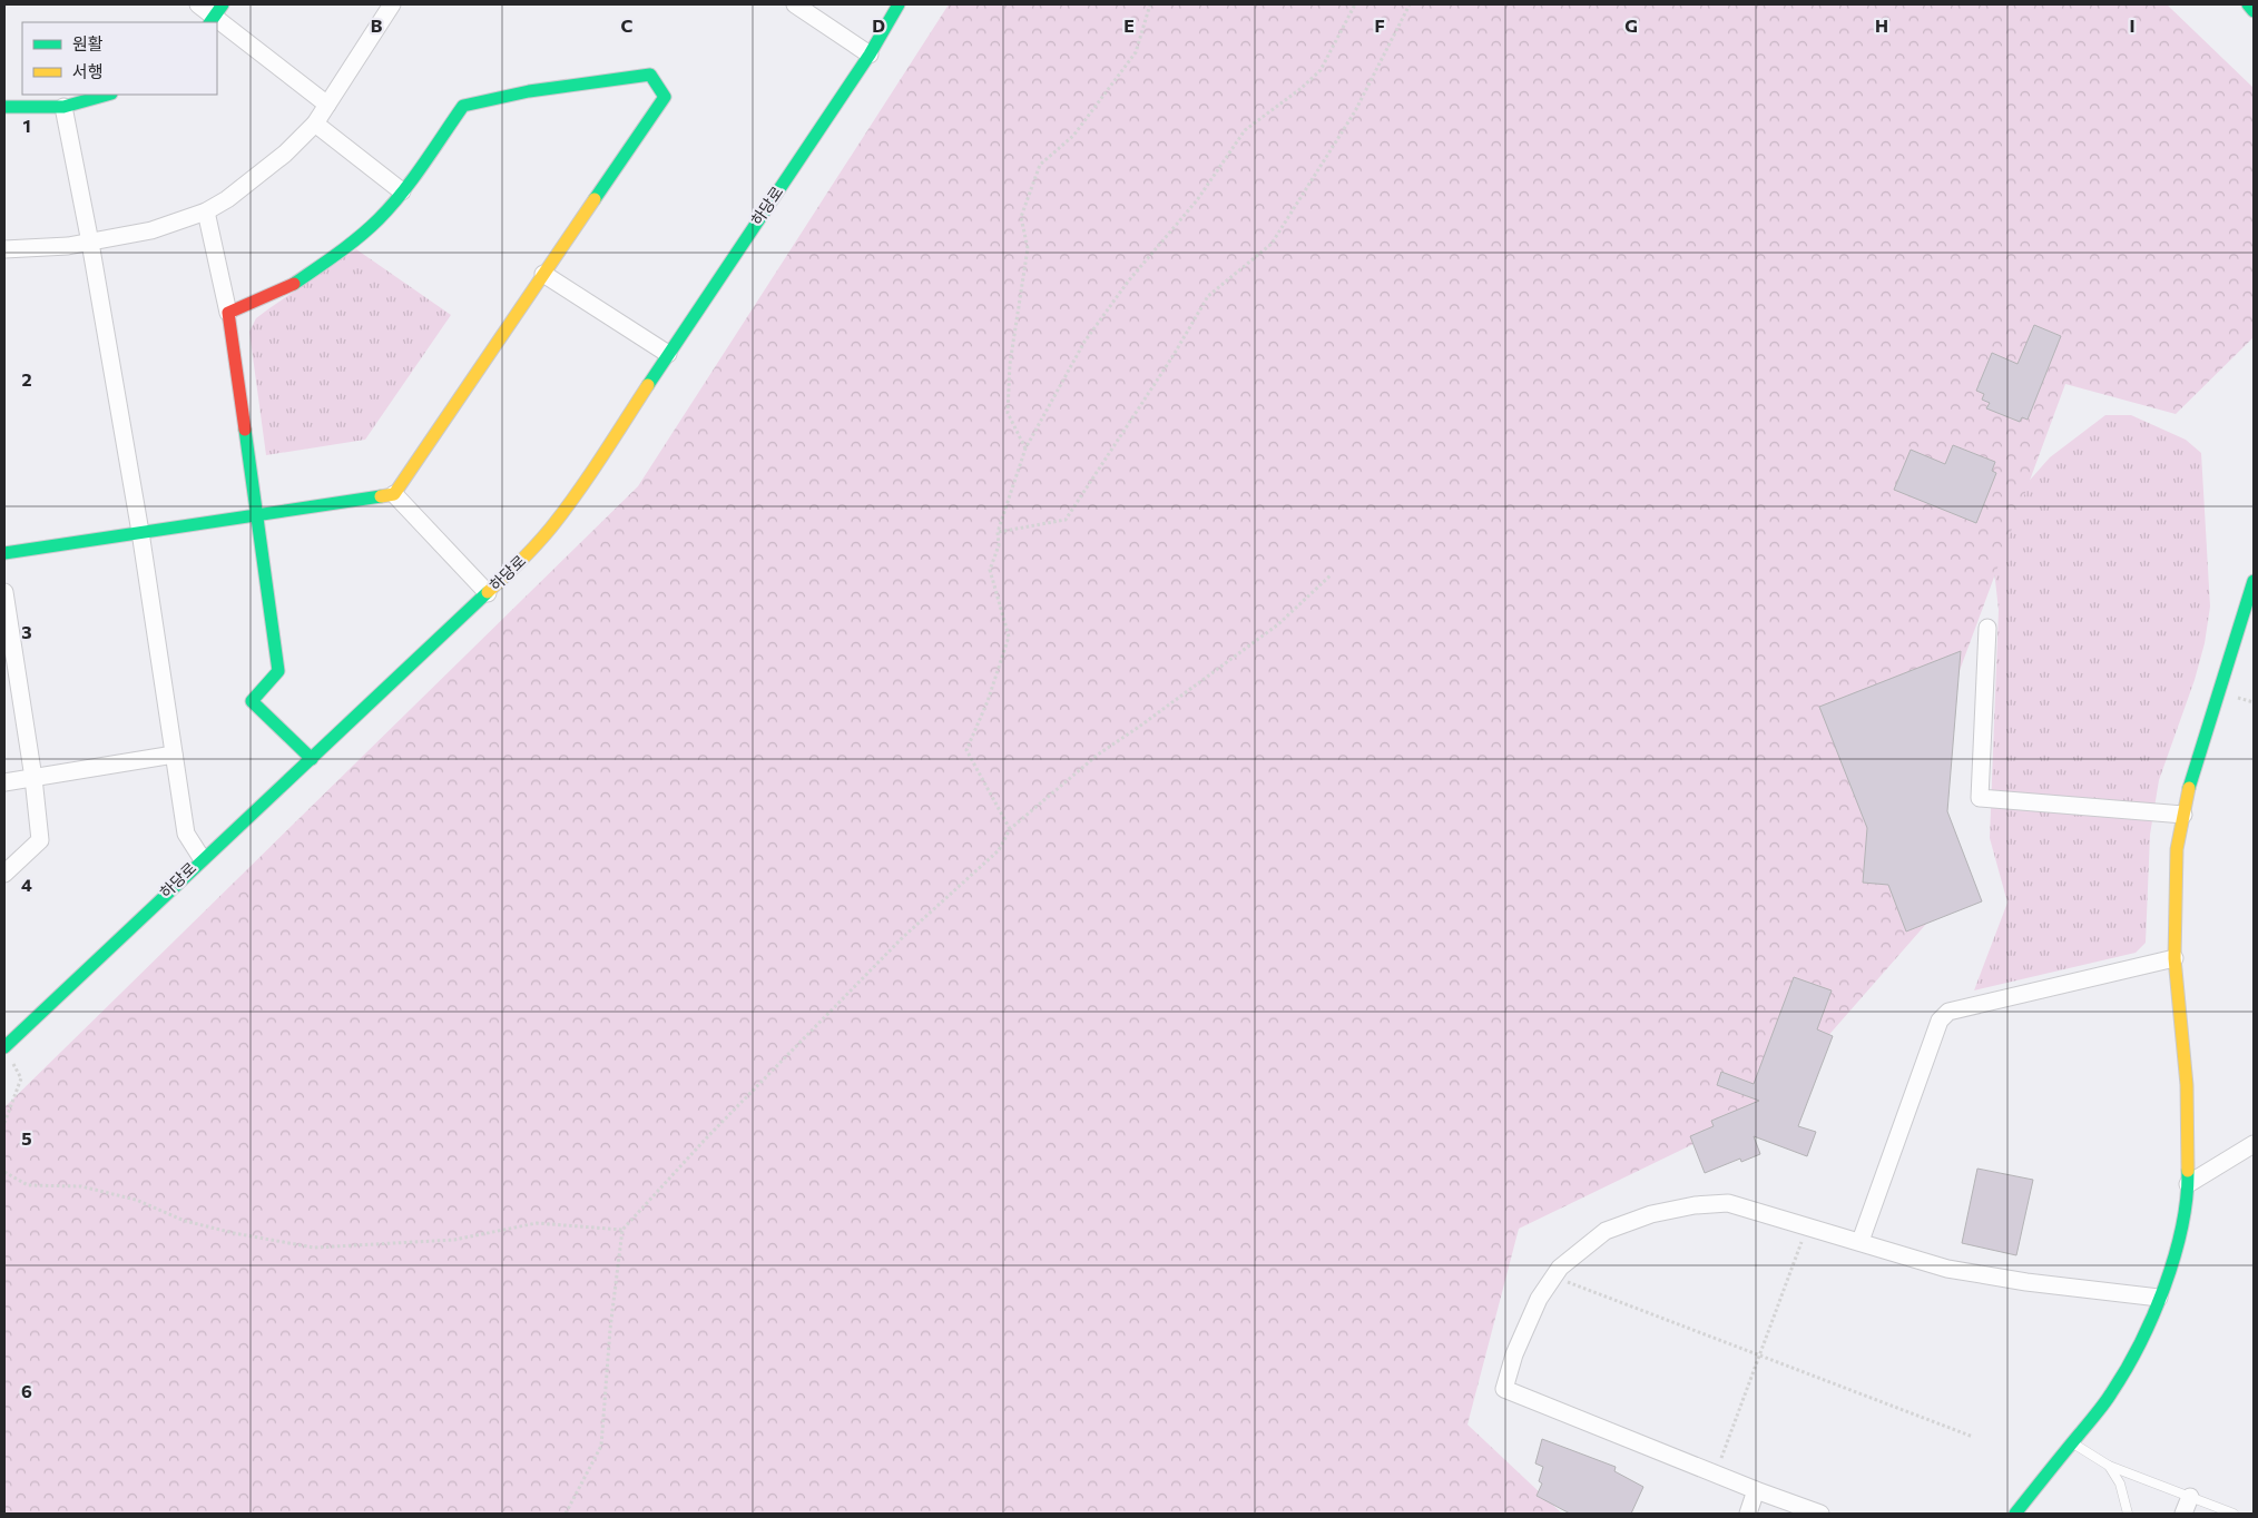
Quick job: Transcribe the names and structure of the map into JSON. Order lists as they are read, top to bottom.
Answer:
{
  "streets": {
    "street": ["하당로"]
  },
  "legend": ["원활", "서행"],
  "grid": {
    "columns": [
      "B",
      "C",
      "D",
      "E",
      "F",
      "G",
      "H",
      "I"
    ],
    "rows": [
      "1",
      "2",
      "3",
      "4",
      "5",
      "6"
    ]
  }
}
